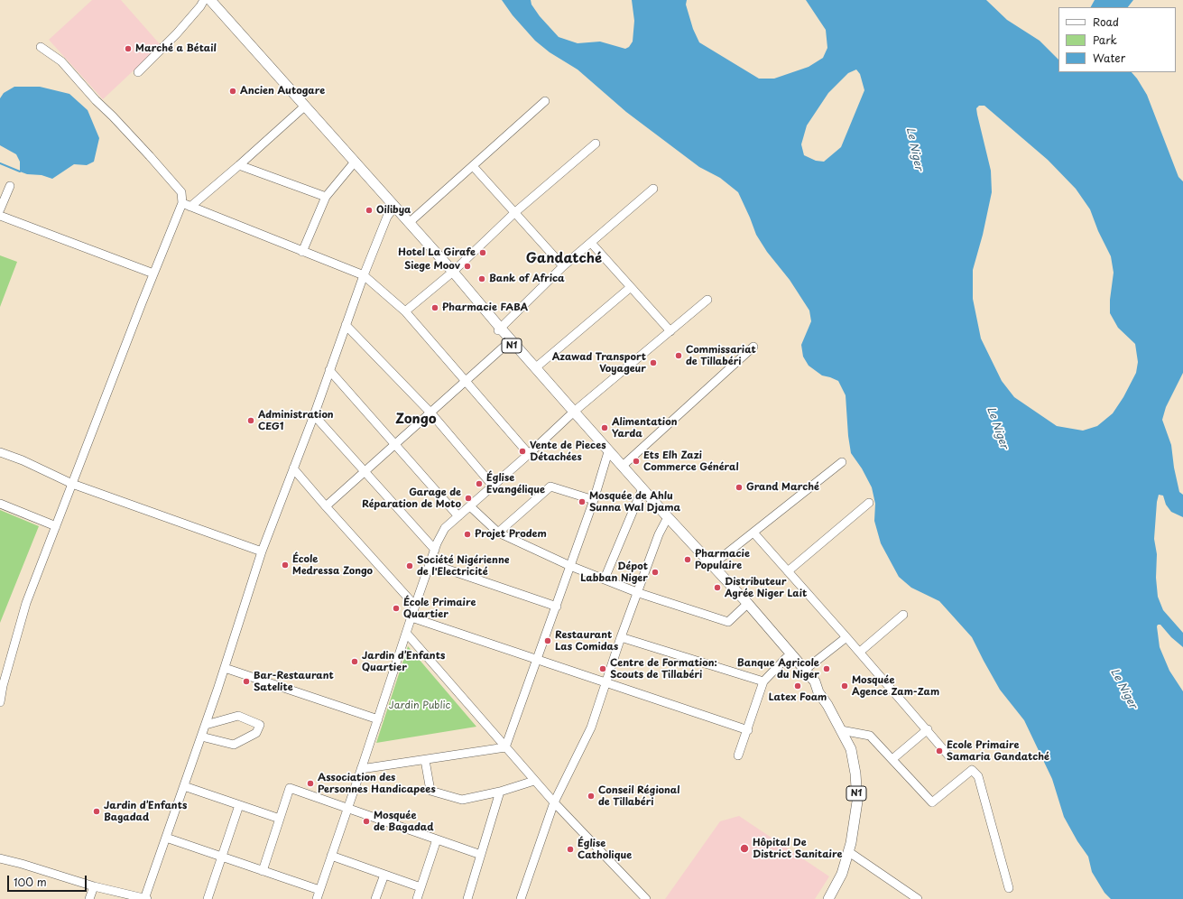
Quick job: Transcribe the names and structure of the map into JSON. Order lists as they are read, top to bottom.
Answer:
{
  "streets": {
    "main road": ["N1"]
  },
  "districts": ["Gandatché", "Zongo"],
  "water": ["Le Niger"],
  "parks": ["Jardin Public"],
  "places": [
    "Marché a Bétail",
    "Ancien Autogare",
    "Oilibya",
    "Hotel La Girafe",
    "Siege Moov",
    "Bank of Africa",
    "Pharmacie FABA",
    "Commissariat de Tillabéri",
    "Azawad Transport Voyageur",
    "Administration CEG1",
    "Alimentation Yarda",
    "Vente de Pieces Détachées",
    "Ets Elh Zazi Commerce Général",
    "Église Evangélique",
    "Grand Marché",
    "Garage de Réparation de Moto",
    "Mosquée de Ahlu Sunna Wal Djama",
    "Projet Prodem",
    "Pharmacie Populaire",
    "École Medressa Zongo",
    "Société Nigérienne de l'Electricité",
    "Dépot Labban Niger",
    "Distributeur Agrée Niger Lait",
    "École Primaire Quartier",
    "Restaurant Las Comidas",
    "Jardin d’Enfants Quartier",
    "Centre de Formation: Scouts de Tillabéri",
    "Banque Agricole du Niger",
    "Bar-Restaurant Satelite",
    "Latex Foam",
    "Mosquée Agence Zam-Zam",
    "Ecole Primaire Samaria Gandatché",
    "Association des Personnes Handicapees",
    "Conseil Régional de Tillabéri",
    "Jardin d’Enfants Bagadad",
    "Mosquée de Bagadad",
    "Hôpital De District Sanitaire",
    "Église Catholique"
  ],
  "legend": ["Road", "Park", "Water"],
  "scale_bar": "100 m"
}
